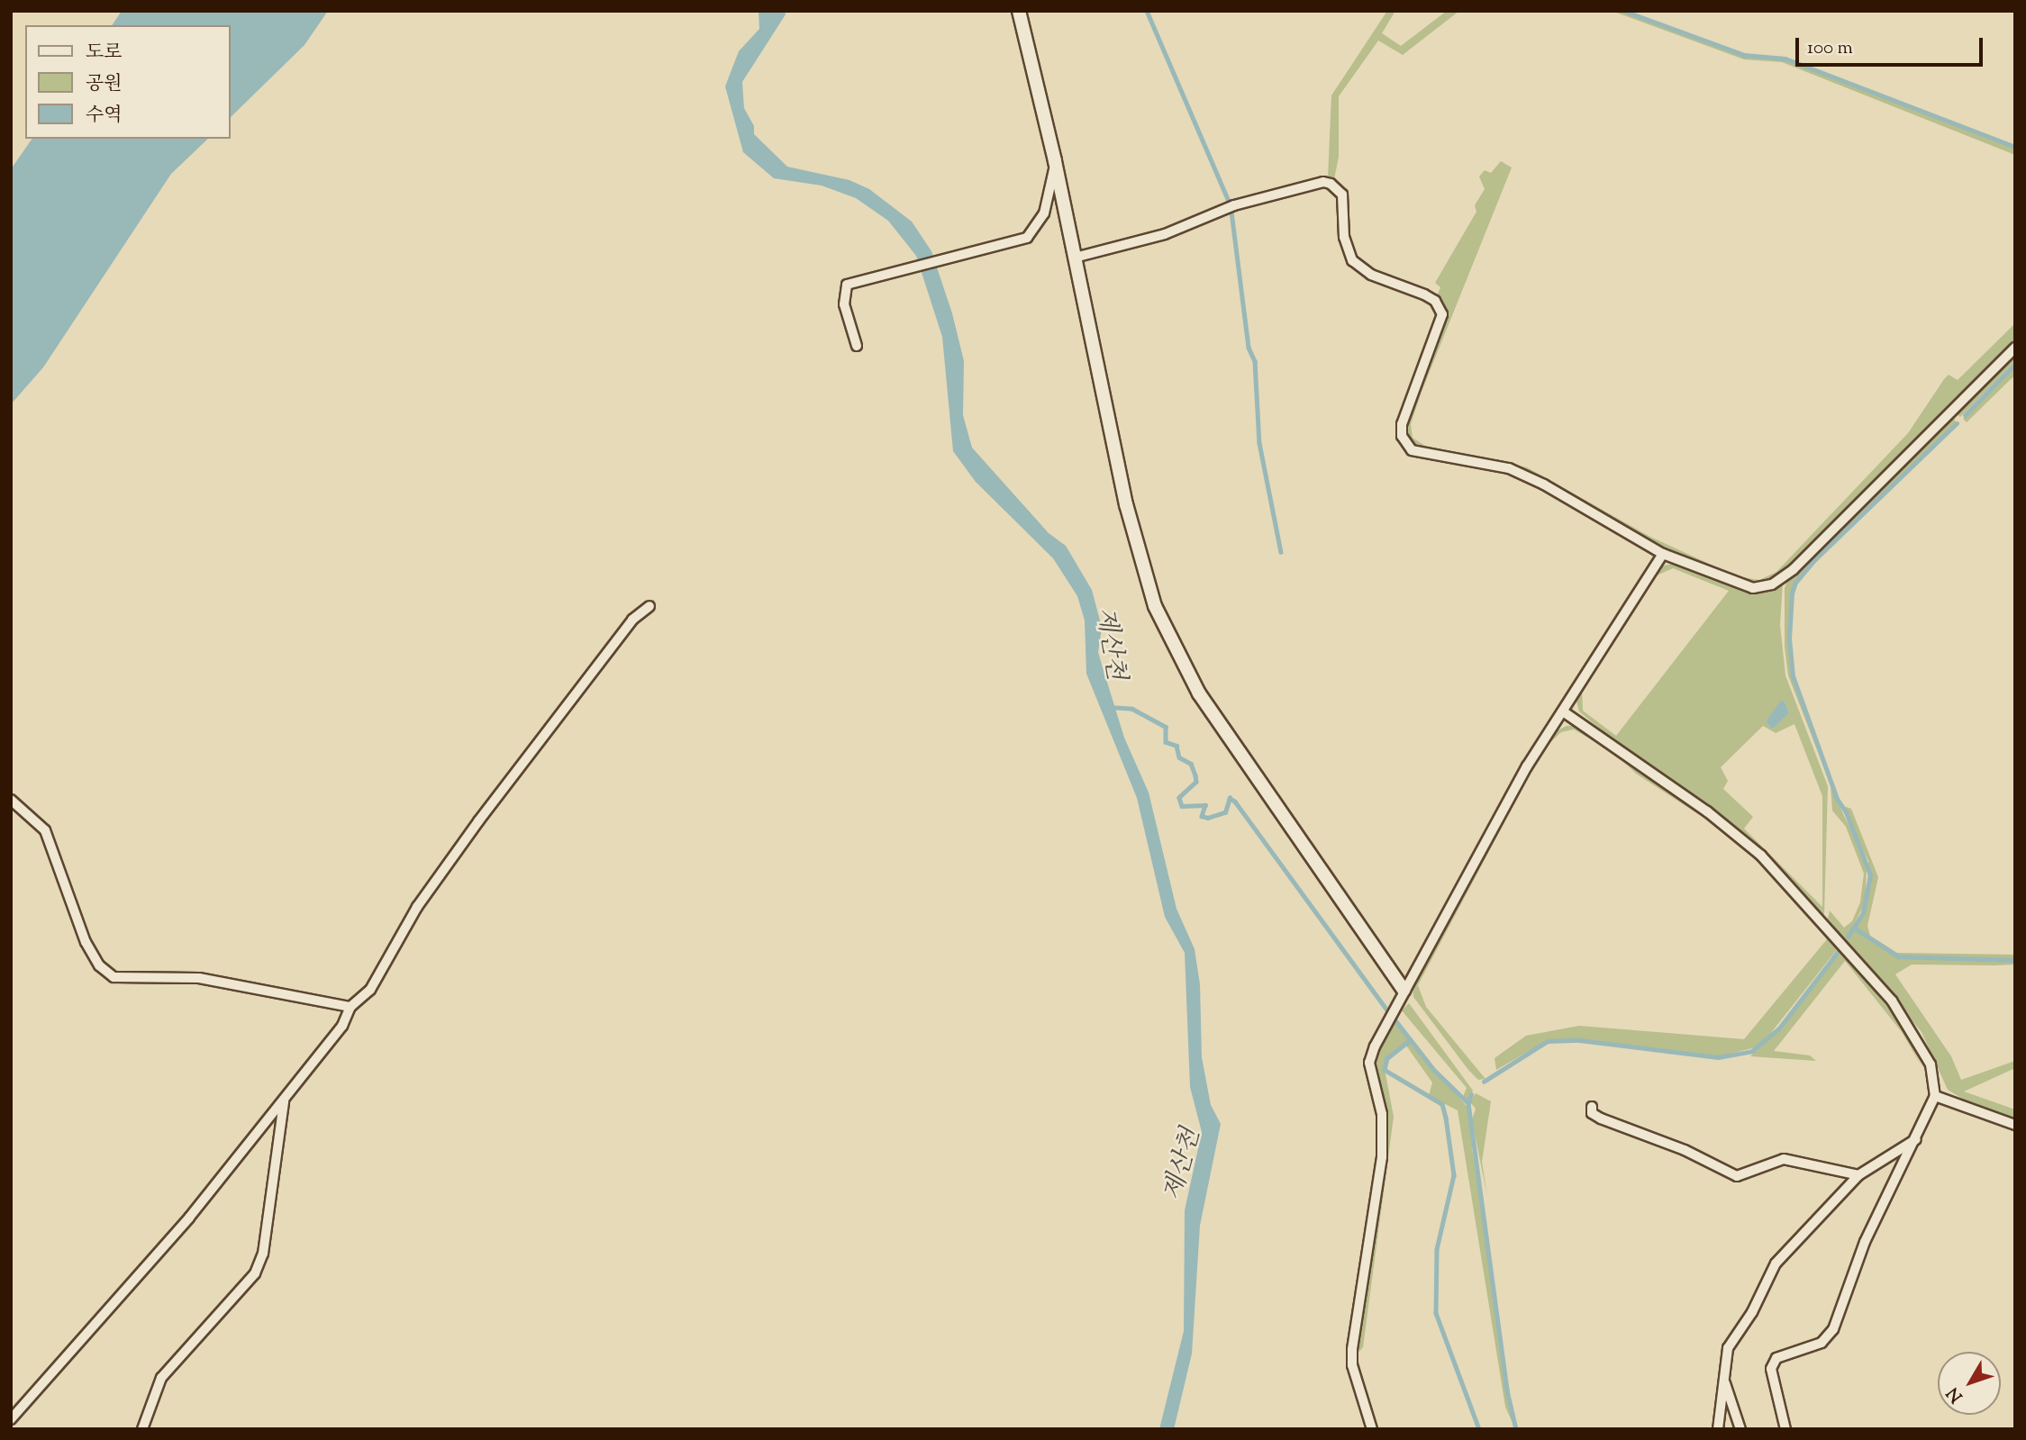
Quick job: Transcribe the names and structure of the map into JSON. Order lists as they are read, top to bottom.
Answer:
{
  "water": ["제산천"],
  "legend": ["도로", "공원", "수역"],
  "scale_bar": "100 m",
  "north": "bottom left"
}
